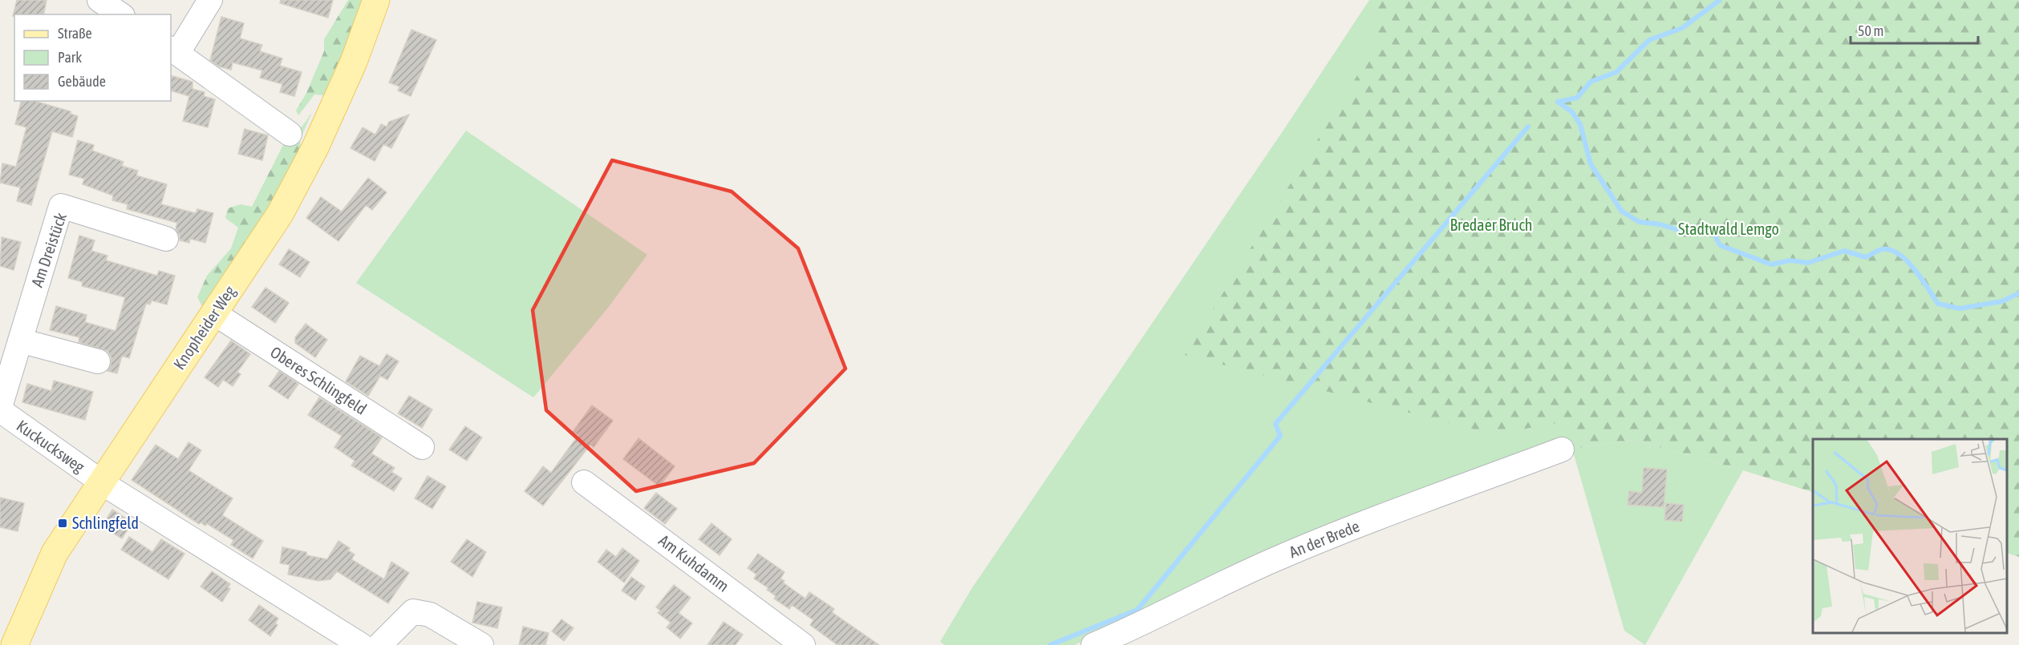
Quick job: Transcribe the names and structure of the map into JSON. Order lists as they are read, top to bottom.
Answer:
{
  "streets": {
    "main road": ["Knopheider Weg"],
    "street": [
      "Am Dreistück",
      "Oberes Schlingfeld",
      "Kuckucksweg",
      "An der Brede",
      "Am Kuhdamm"
    ]
  },
  "crossings": [
    ["Am Dreistück", "Kuckucksweg"],
    ["Knopheider Weg", "Oberes Schlingfeld"],
    ["Knopheider Weg", "Kuckucksweg"]
  ],
  "parks": ["Bredaer Bruch", "Stadtwald Lemgo"],
  "places": {
    "transit": ["Schlingfeld"]
  },
  "legend": ["Straße", "Park", "Gebäude"],
  "scale_bar": "50 m"
}
